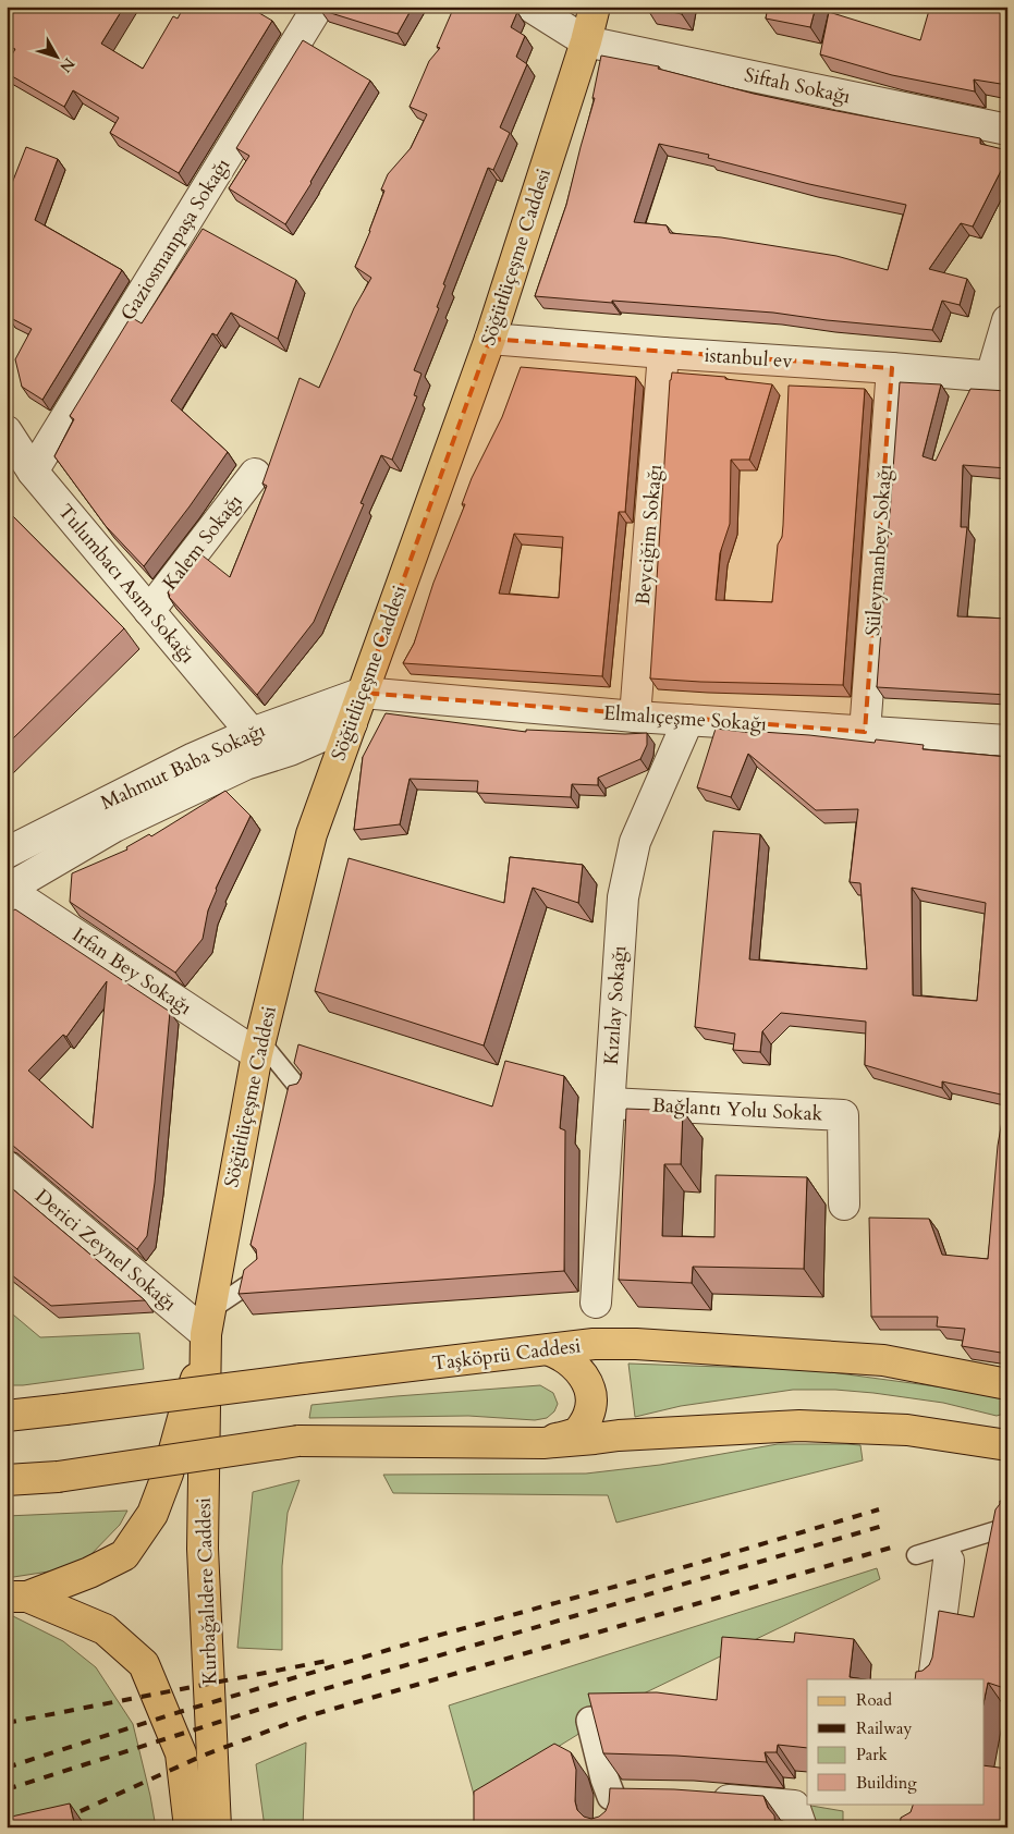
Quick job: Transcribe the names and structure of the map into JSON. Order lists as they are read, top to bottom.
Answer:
{
  "streets": {
    "main road": ["Söğütlüçeşme Caddesi", "Taşköprü Caddesi", "Kurbağalıdere Caddesi"],
    "street": [
      "Siftah Sokağı",
      "Gaziosmanpaşa Sokağı",
      "istanbul ev",
      "Beyciğim Sokağı",
      "Kalem Sokağı",
      "Süleymanbey Sokağı",
      "Tulumbacı Asım Sokağı",
      "Elmalıçeşme Sokağı",
      "Mahmut Baba Sokağı",
      "Irfan Bey Sokağı",
      "Kızılay Sokağı",
      "Bağlantı Yolu Sokak",
      "Derici Zeynel Sokağı"
    ]
  },
  "crossings": [
    ["Siftah Sokağı", "Söğütlüçeşme Caddesi"],
    ["Gaziosmanpaşa Sokağı", "Tulumbacı Asım Sokağı"],
    ["Söğütlüçeşme Caddesi", "istanbul ev"],
    ["Söğütlüçeşme Caddesi", "Elmalıçeşme Sokağı"],
    ["Söğütlüçeşme Caddesi", "Mahmut Baba Sokağı"],
    ["Söğütlüçeşme Caddesi", "Irfan Bey Sokağı"],
    ["Söğütlüçeşme Caddesi", "Derici Zeynel Sokağı"],
    ["Söğütlüçeşme Caddesi", "Kurbağalıdere Caddesi"],
    ["istanbul ev", "Beyciğim Sokağı"],
    ["istanbul ev", "Süleymanbey Sokağı"],
    ["Beyciğim Sokağı", "Elmalıçeşme Sokağı"],
    ["Kalem Sokağı", "Tulumbacı Asım Sokağı"],
    ["Süleymanbey Sokağı", "Elmalıçeşme Sokağı"],
    ["Tulumbacı Asım Sokağı", "Mahmut Baba Sokağı"],
    ["Elmalıçeşme Sokağı", "Mahmut Baba Sokağı"],
    ["Elmalıçeşme Sokağı", "Kızılay Sokağı"],
    ["Mahmut Baba Sokağı", "Irfan Bey Sokağı"],
    ["Kızılay Sokağı", "Bağlantı Yolu Sokak"],
    ["Derici Zeynel Sokağı", "Kurbağalıdere Caddesi"]
  ],
  "legend": [
    "Road",
    "Railway",
    "Park",
    "Building"
  ],
  "north": "bottom right"
}
